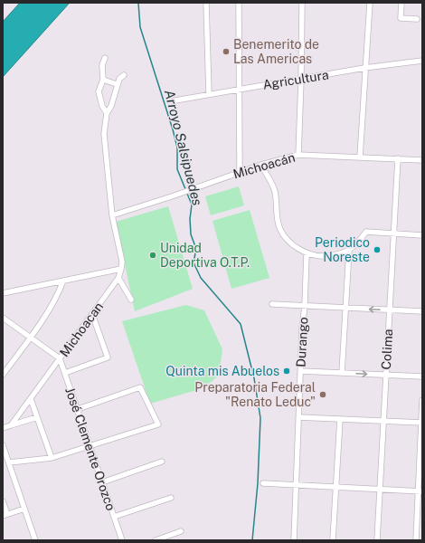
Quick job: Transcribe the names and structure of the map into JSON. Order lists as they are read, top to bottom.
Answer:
{
  "streets": {
    "street": [
      "Agricultura",
      "Michoacán",
      "Michoacan",
      "Durango",
      "Colima",
      "José Clemente Orozco"
    ]
  },
  "crossings": [
    ["Michoacán", "Michoacan"],
    ["Michoacán", "Colima"],
    ["Michoacan", "José Clemente Orozco"]
  ],
  "water": ["Arroyo Salsipuedes"],
  "places": [
    "Benemerito de Las Americas",
    "Periodico Noreste",
    "Unidad Deportiva O.T.P.",
    "Quinta mis Abuelos",
    "Preparatoria Federal \"Renato Leduc\""
  ]
}
